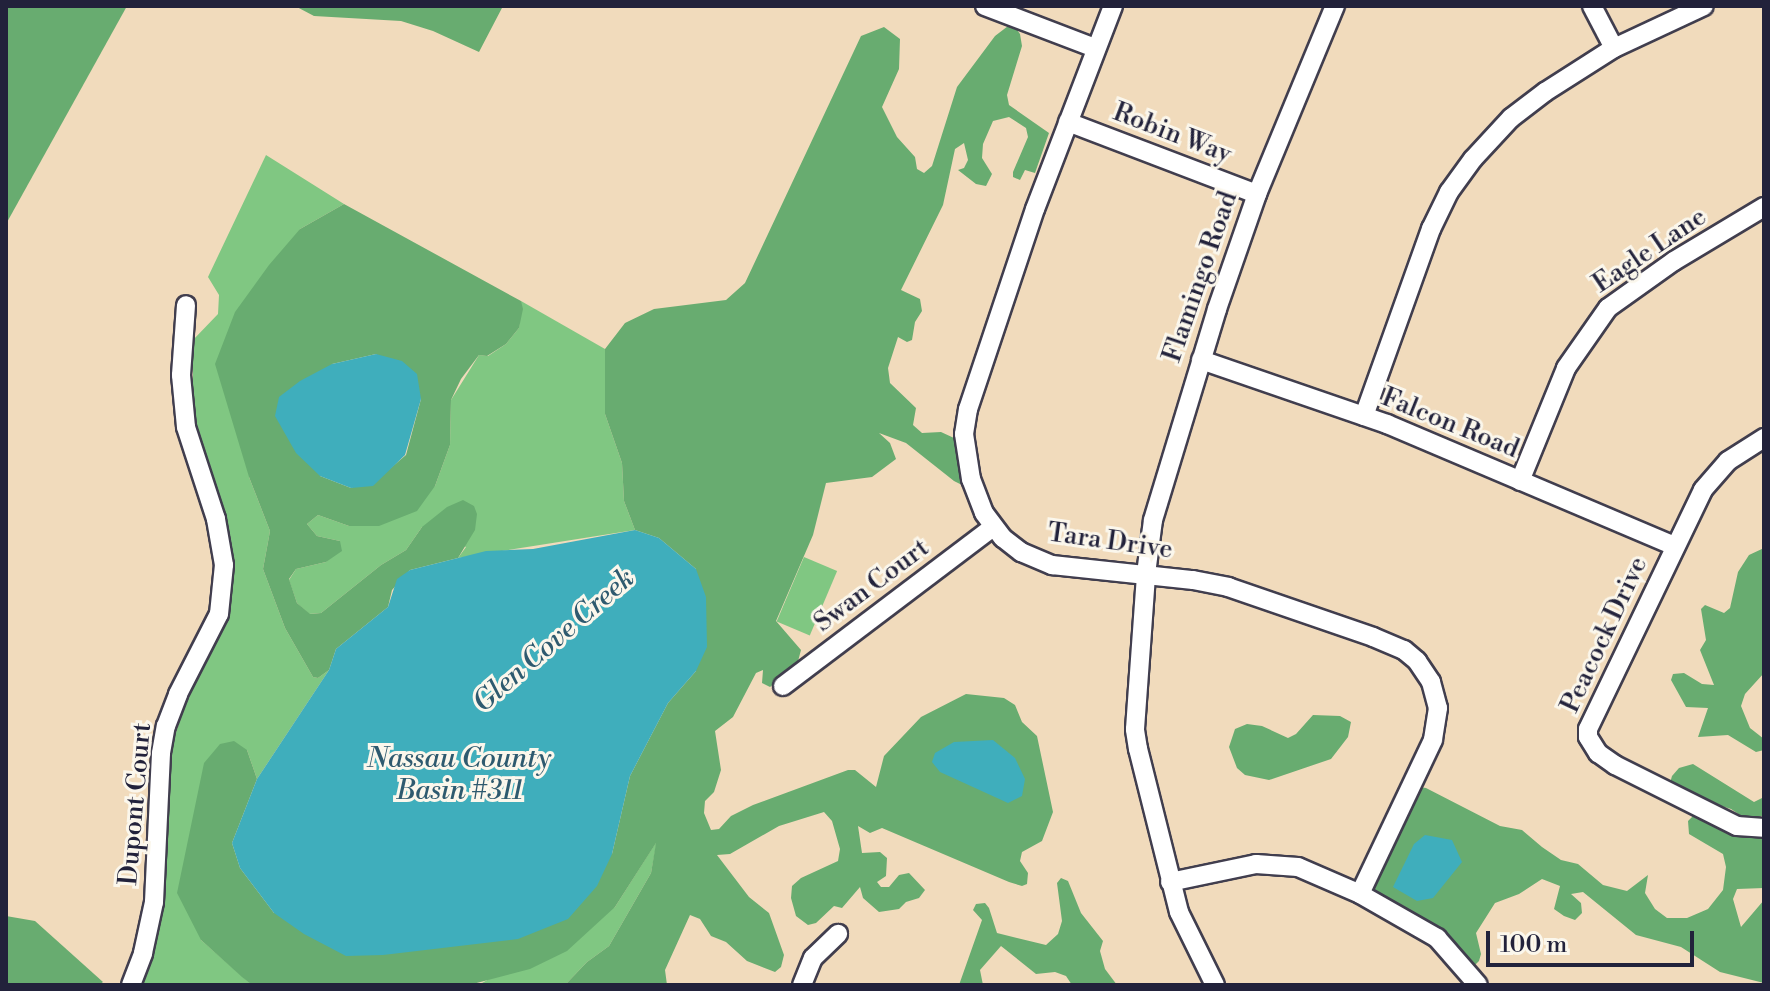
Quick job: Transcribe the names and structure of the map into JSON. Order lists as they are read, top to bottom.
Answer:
{
  "streets": {
    "street": [
      "Robin Way",
      "Eagle Lane",
      "Flamingo Road",
      "Falcon Road",
      "Tara Drive",
      "Swan Court",
      "Peacock Drive",
      "Dupont Court"
    ]
  },
  "crossings": [
    ["Robin Way", "Flamingo Road"],
    ["Robin Way", "Tara Drive"],
    ["Eagle Lane", "Falcon Road"],
    ["Flamingo Road", "Falcon Road"],
    ["Flamingo Road", "Tara Drive"],
    ["Falcon Road", "Peacock Drive"],
    ["Tara Drive", "Swan Court"]
  ],
  "water": ["Glen Cove Creek", "Nassau County Basin #311"],
  "scale_bar": "100 m"
}
